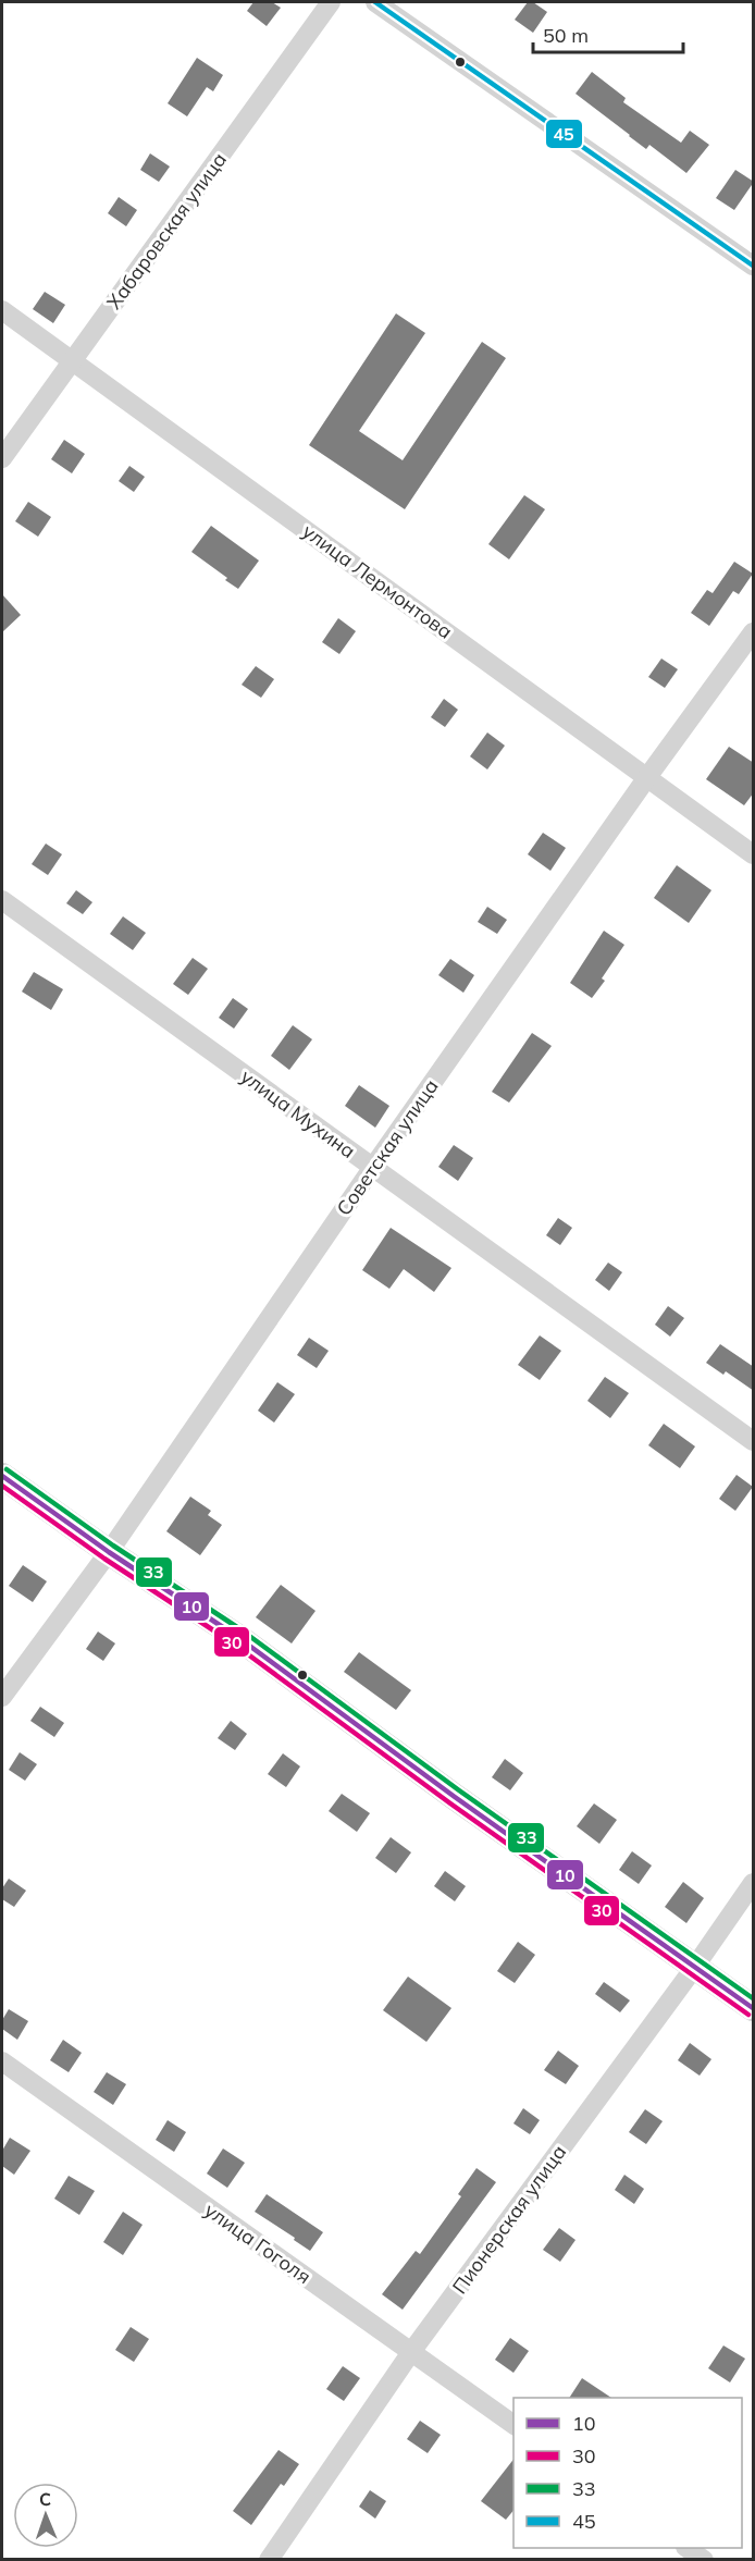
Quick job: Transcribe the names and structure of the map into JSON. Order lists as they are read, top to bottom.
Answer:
{
  "streets": {
    "street": [
      "Хабаровская улица",
      "улица Лермонтова",
      "улица Мухина",
      "Советская улица",
      "Пионерская улица",
      "улица Гоголя"
    ]
  },
  "crossings": [
    ["Хабаровская улица", "улица Лермонтова"],
    ["улица Лермонтова", "Советская улица"],
    ["улица Мухина", "Советская улица"],
    ["Пионерская улица", "улица Гоголя"]
  ],
  "lines": [
    "transit line 45",
    "transit line 33",
    "transit line 10",
    "transit line 30"
  ],
  "legend": [
    "10",
    "30",
    "33",
    "45"
  ],
  "scale_bar": "50 m",
  "north": "top"
}
